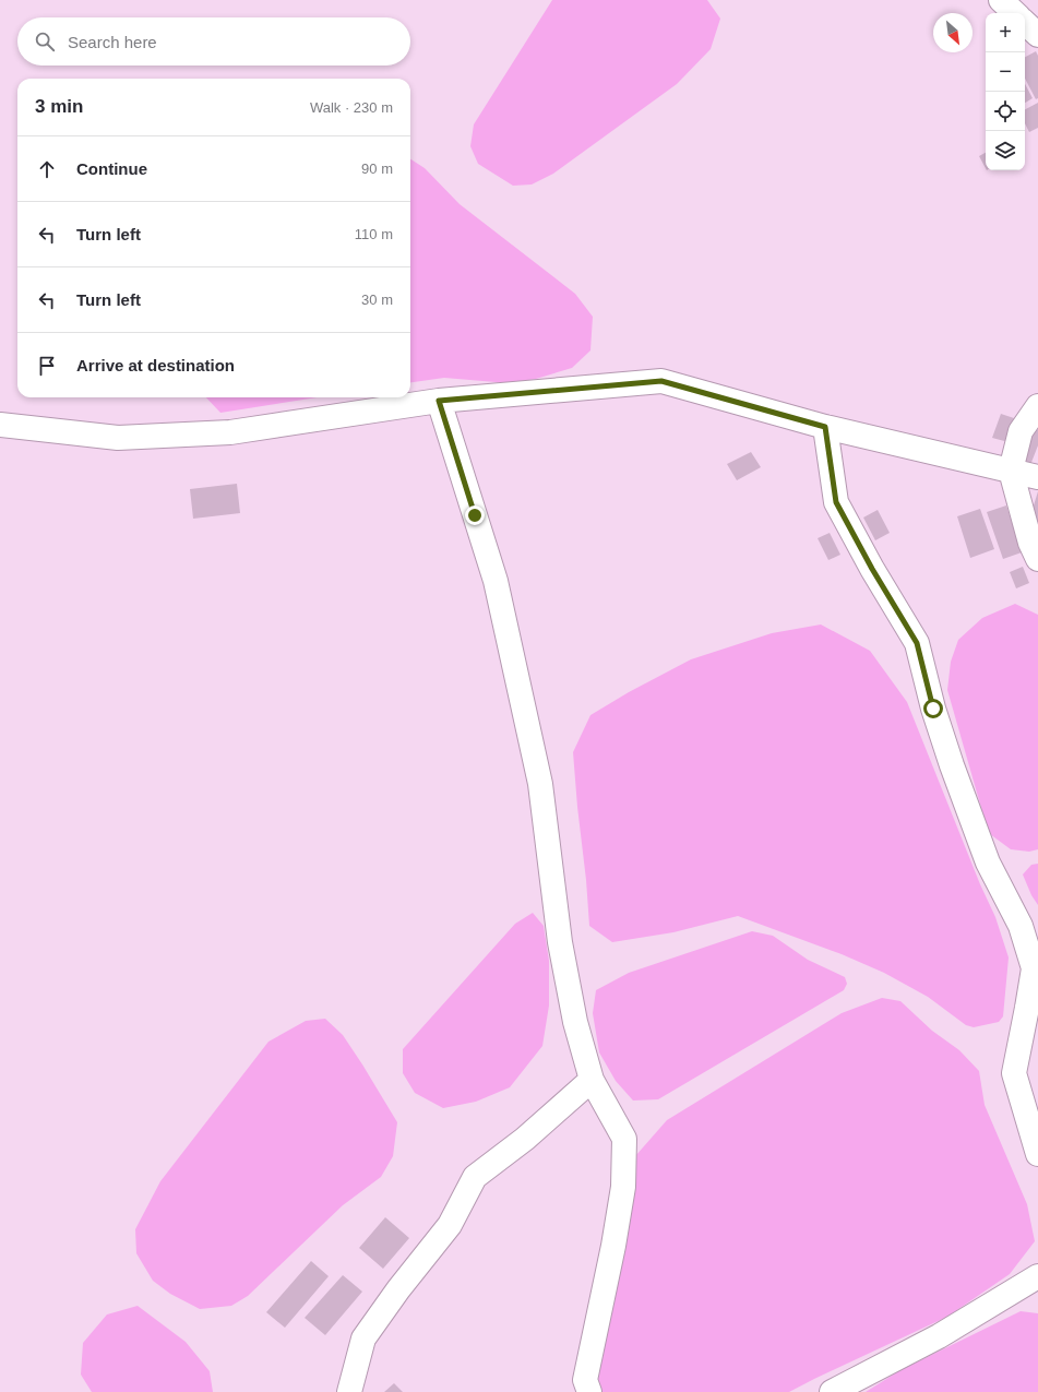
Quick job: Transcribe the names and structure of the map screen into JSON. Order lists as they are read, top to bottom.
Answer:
{
  "north": "bottom right",
  "page": {
    "map_buttons": ["+", "−"],
    "search": "Search here",
    "heading": ["3 min", "Walk · 230 m"],
    "list": [
      ["Continue", "90 m"],
      ["Turn left", "110 m"],
      ["Turn left", "30 m"],
      "Arrive at destination"
    ]
  }
}
